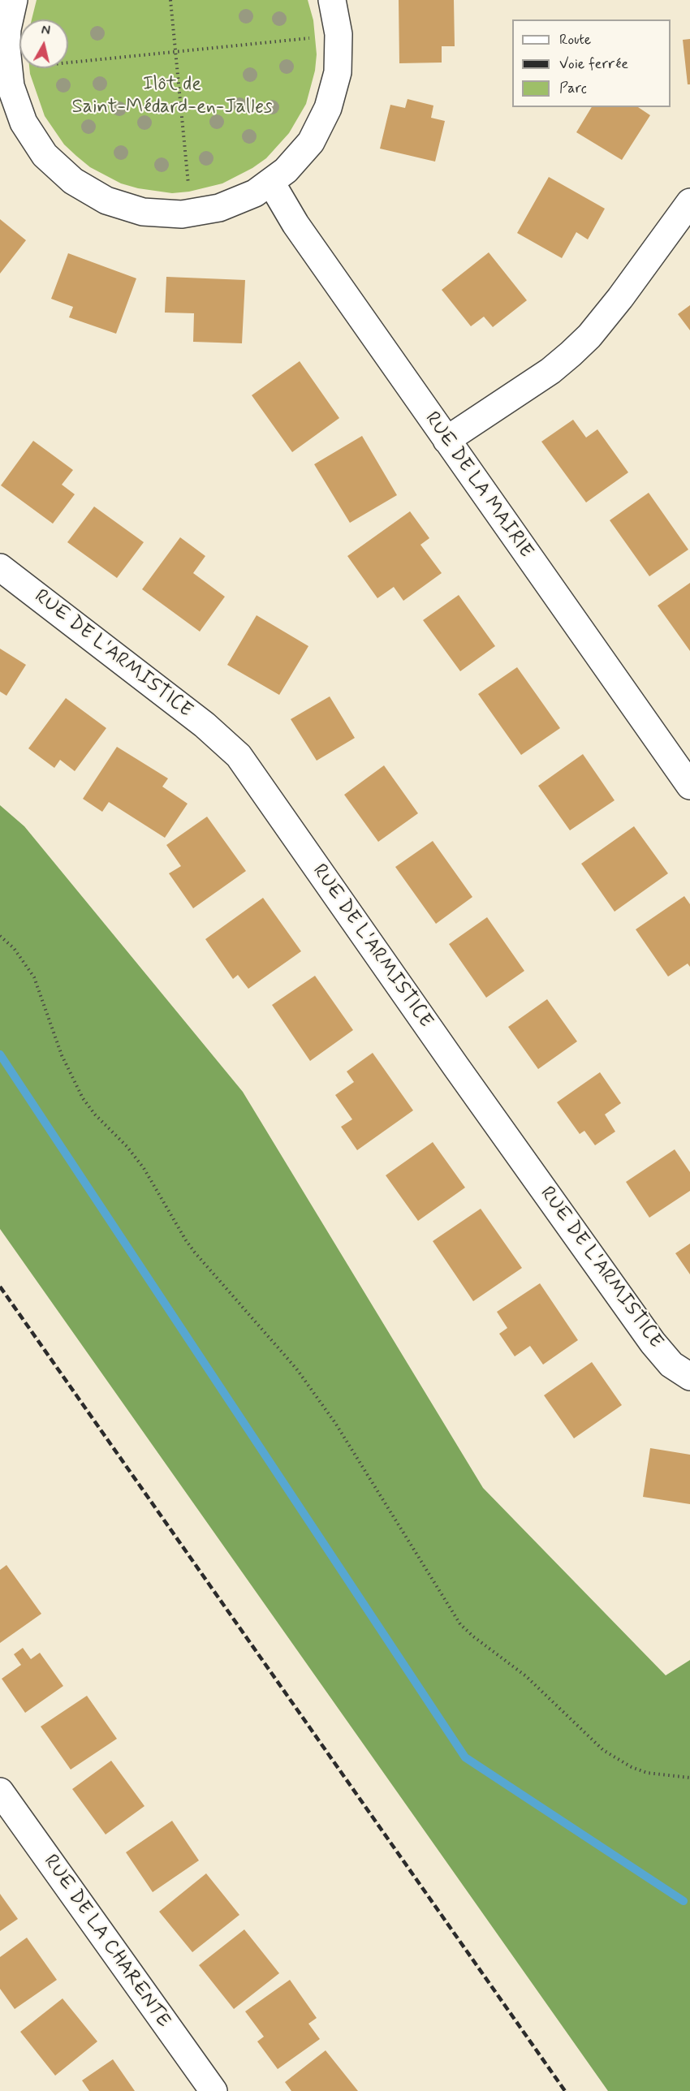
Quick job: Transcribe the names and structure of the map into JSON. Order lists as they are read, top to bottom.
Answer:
{
  "streets": {
    "street": ["RUE DE LA MAIRIE", "RUE DE L'ARMISTICE", "RUE DE LA CHARENTE"]
  },
  "parks": ["Ilôt de Saint-Médard-en-Jalles"],
  "legend": ["Route", "Voie ferrée", "Parc"],
  "north": "top"
}
